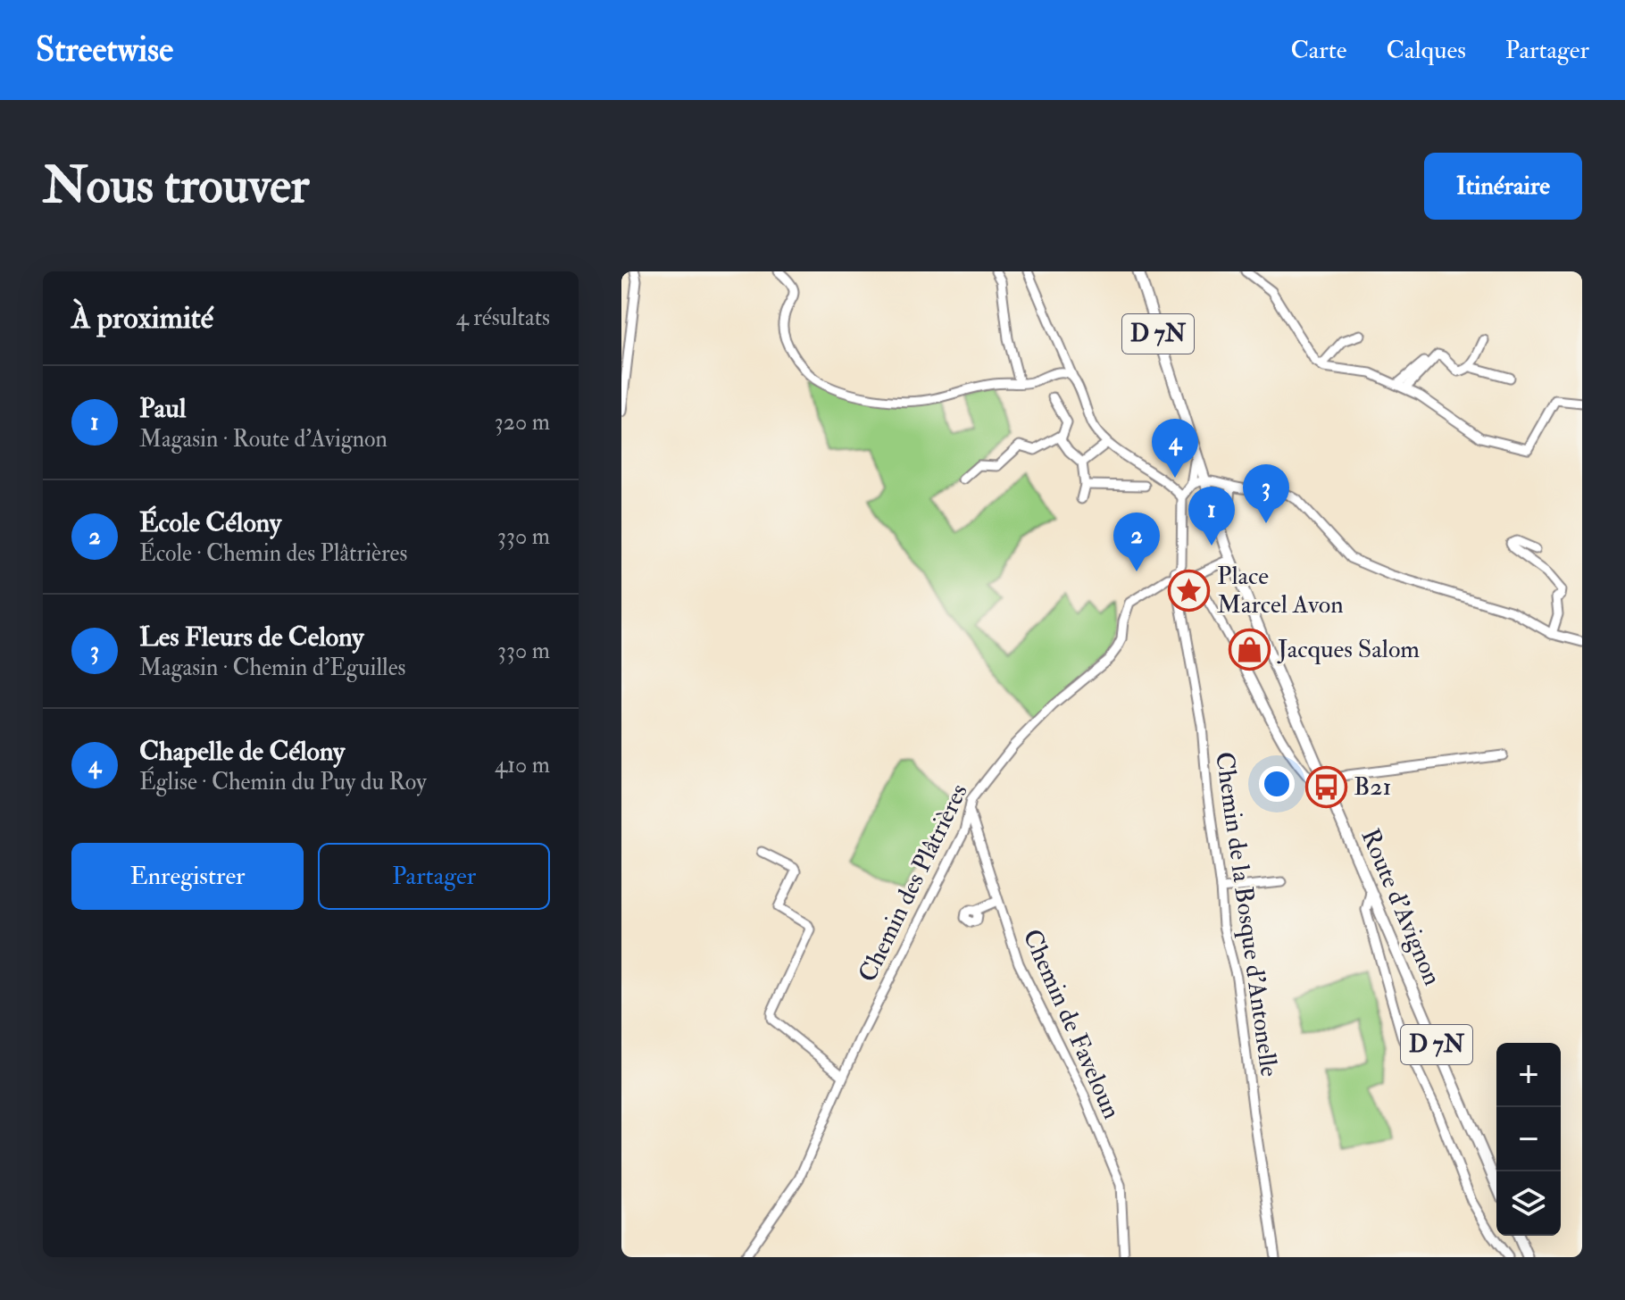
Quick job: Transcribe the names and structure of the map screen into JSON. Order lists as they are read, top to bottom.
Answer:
{
  "streets": {
    "main road": ["D 7N", "Route d'Avignon"],
    "street": ["Chemin des Plâtrières", "Chemin de la Bosque d'Antonelle", "Chemin de Faveloun"]
  },
  "crossings": [
    ["Chemin des Plâtrières", "Chemin de la Bosque d'Antonelle"],
    ["Chemin des Plâtrières", "Chemin de Faveloun"]
  ],
  "places": {
    "place": ["Place Marcel Avon"],
    "shop": ["Jacques Salom"],
    "bus stop": ["B21"]
  },
  "page": {
    "header": "Streetwise",
    "nav": ["Carte", "Calques", "Partager"],
    "buttons": [
      "Itinéraire",
      ["Enregistrer", "Partager"]
    ],
    "title": "Nous trouver",
    "heading": ["À proximité", "4 résultats"],
    "list": [
      {
        "mark": "1",
        "name": "Paul",
        "note": "Magasin · Route d'Avignon",
        "value": "320 m"
      },
      {
        "mark": "2",
        "name": "École Célony",
        "note": "École · Chemin des Plâtrières",
        "value": "330 m"
      },
      {
        "mark": "3",
        "name": "Les Fleurs de Celony",
        "note": "Magasin · Chemin d'Eguilles",
        "value": "330 m"
      },
      {
        "mark": "4",
        "name": "Chapelle de Célony",
        "note": "Église · Chemin du Puy du Roy",
        "value": "410 m"
      }
    ],
    "pins": [
      "4",
      "3",
      "1",
      "2"
    ],
    "map_buttons": ["+", "−"]
  }
}
